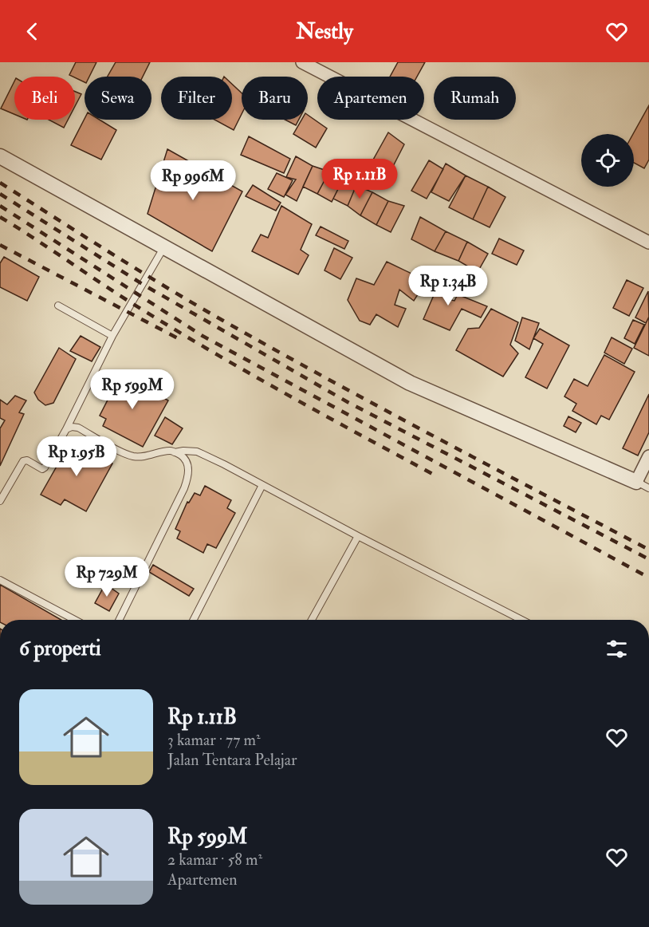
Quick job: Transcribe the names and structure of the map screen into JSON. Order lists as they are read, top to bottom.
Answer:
{
  "page": {
    "header": "Nestly",
    "chip": [
      "Beli",
      "Sewa",
      "Filter",
      "Baru",
      "Apartemen",
      "Rumah"
    ],
    "price": [
      "Rp 1.11B",
      "Rp 996M",
      "Rp 1.34B",
      "Rp 599M",
      "Rp 1.95B",
      "Rp 729M"
    ],
    "heading": "6 properti",
    "list": [
      {
        "name": "Rp 1.11B",
        "note": "3 kamar · 77 m² · Jalan Tentara Pelajar"
      },
      {
        "name": "Rp 599M",
        "note": "2 kamar · 58 m² · Apartemen"
      }
    ]
  }
}
